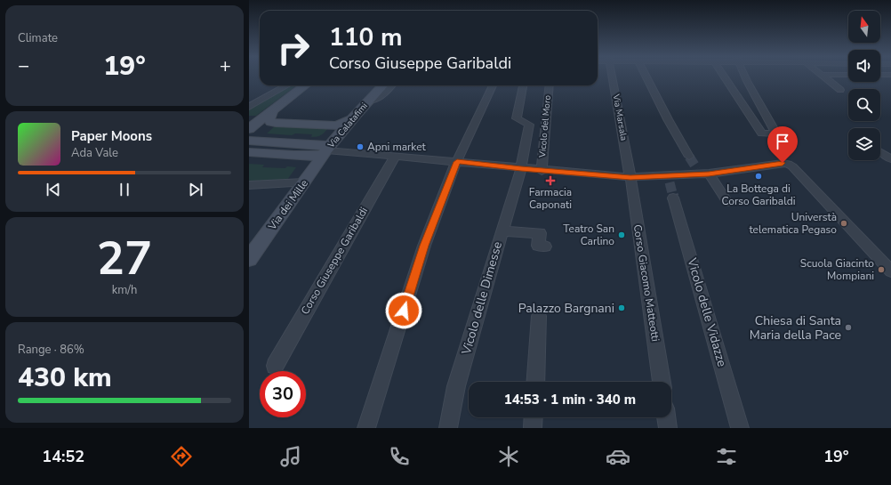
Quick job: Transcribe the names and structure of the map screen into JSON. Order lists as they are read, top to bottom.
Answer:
{
  "streets": {
    "main road": ["Via Calatafimi", "Via dei Mille"],
    "street": [
      "Via Marsala",
      "Vicolo del Moro",
      "Corso Giuseppe Garibaldi",
      "Corso Giacomo Matteotti",
      "Vicolo delle Dimesse",
      "Vicolo delle Vidazze"
    ]
  },
  "crossings": [
    ["Via Marsala", "Corso Giacomo Matteotti"],
    ["Via Calatafimi", "Via dei Mille"]
  ],
  "places": {
    "other": [
      "Apni market",
      "La Bottega di Corso Garibaldi",
      "Universtà telematica Pegaso",
      "Teatro San Carlino",
      "Scuola Giacinto Mompiani",
      "Palazzo Bargnani",
      "Chiesa di Santa Maria della Pace"
    ],
    "health": ["Farmacia Caponati"]
  },
  "north": "top",
  "page": {
    "tile": [
      "Climate",
      ["27", "km/h"],
      ["Range · 86%", "430 km"]
    ],
    "turn": ["110 m", "Corso Giuseppe Garibaldi"],
    "heat": ["−", "19°", "+"],
    "song": ["Paper Moons", "Ada Vale"],
    "limit": "30",
    "trip": "14:53 · 1 min · 340 m",
    "tabs": ["14:52", "19°"]
  }
}
